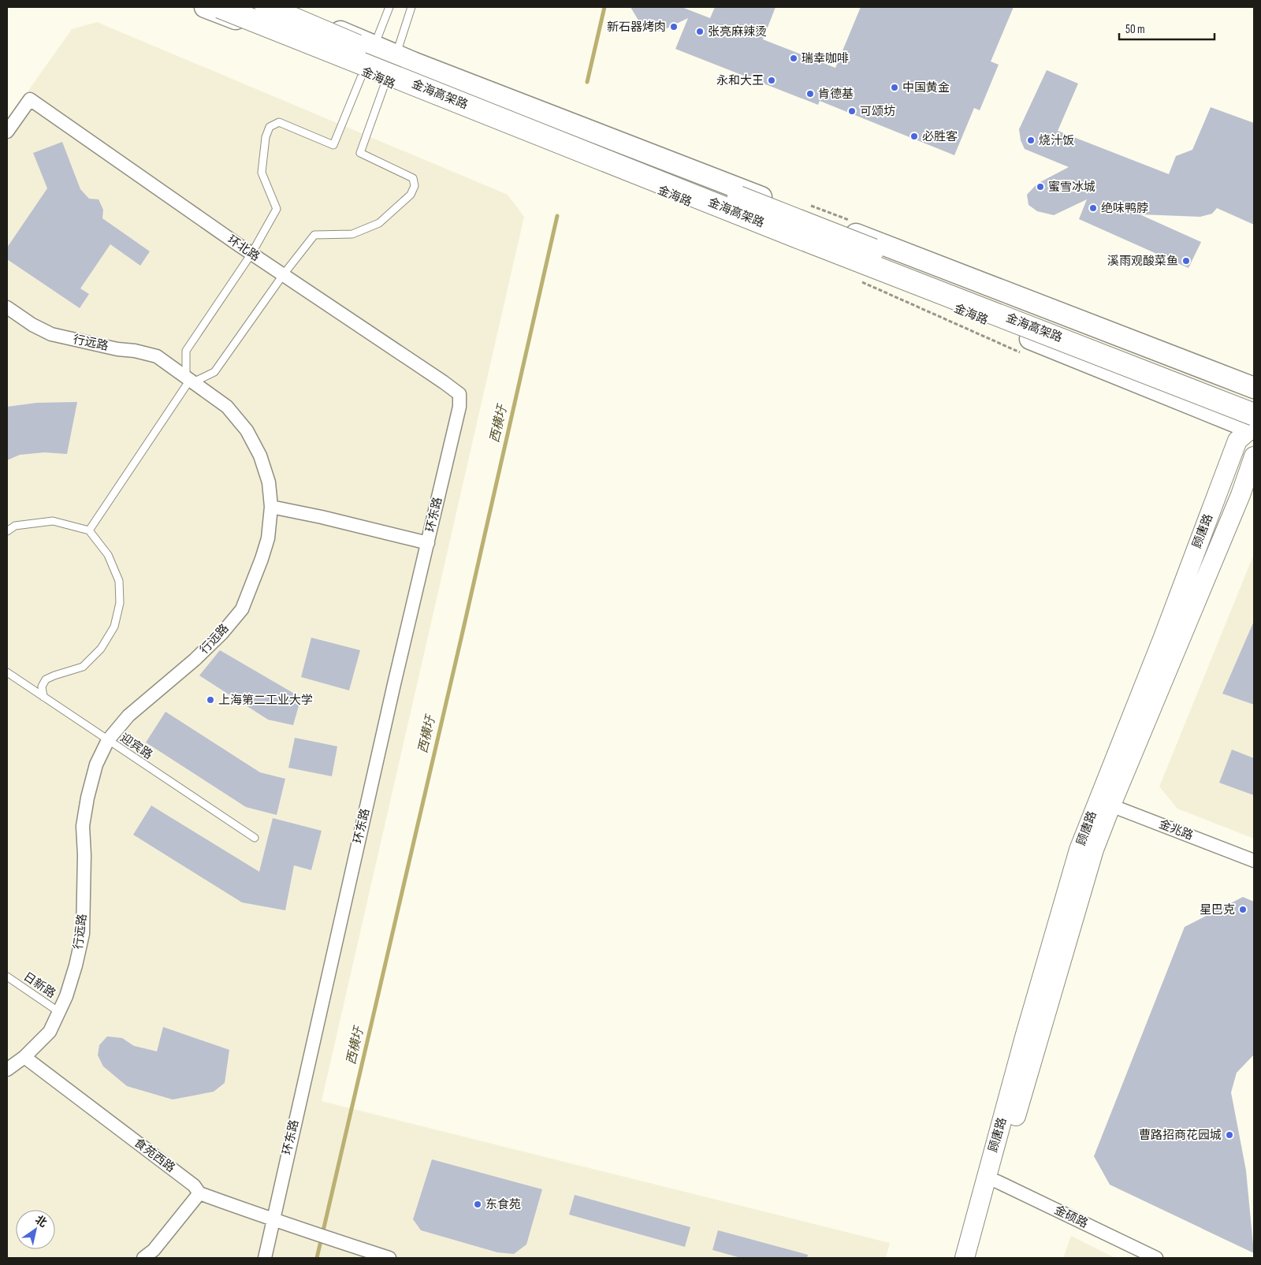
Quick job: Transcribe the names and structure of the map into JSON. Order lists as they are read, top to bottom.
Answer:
{
  "streets": {
    "highway": ["金海高架路"],
    "main road": ["金海路", "顾唐路"],
    "street": [
      "环北路",
      "行远路",
      "环东路",
      "金兆路",
      "食苑西路",
      "金硕路"
    ],
    "lane": ["迎宾路", "日新路"]
  },
  "crossings": [
    ["金海路", "金海高架路"],
    ["金海路", "顾唐路"],
    ["金海高架路", "顾唐路"],
    ["环北路", "环东路"],
    ["行远路", "迎宾路"],
    ["行远路", "日新路"],
    ["行远路", "食苑西路"],
    ["环东路", "食苑西路"],
    ["顾唐路", "金兆路"],
    ["顾唐路", "金硕路"]
  ],
  "water": ["西横圩"],
  "places": [
    "新石器烤肉",
    "张亮麻辣烫",
    "瑞幸咖啡",
    "永和大王",
    "中国黄金",
    "肯德基",
    "可颂坊",
    "必胜客",
    "烧汁饭",
    "蜜雪冰城",
    "绝味鸭脖",
    "溪雨观酸菜鱼",
    "上海第二工业大学",
    "星巴克",
    "曹路招商花园城",
    "东食苑"
  ],
  "scale_bar": "50 m",
  "north": "top right"
}
